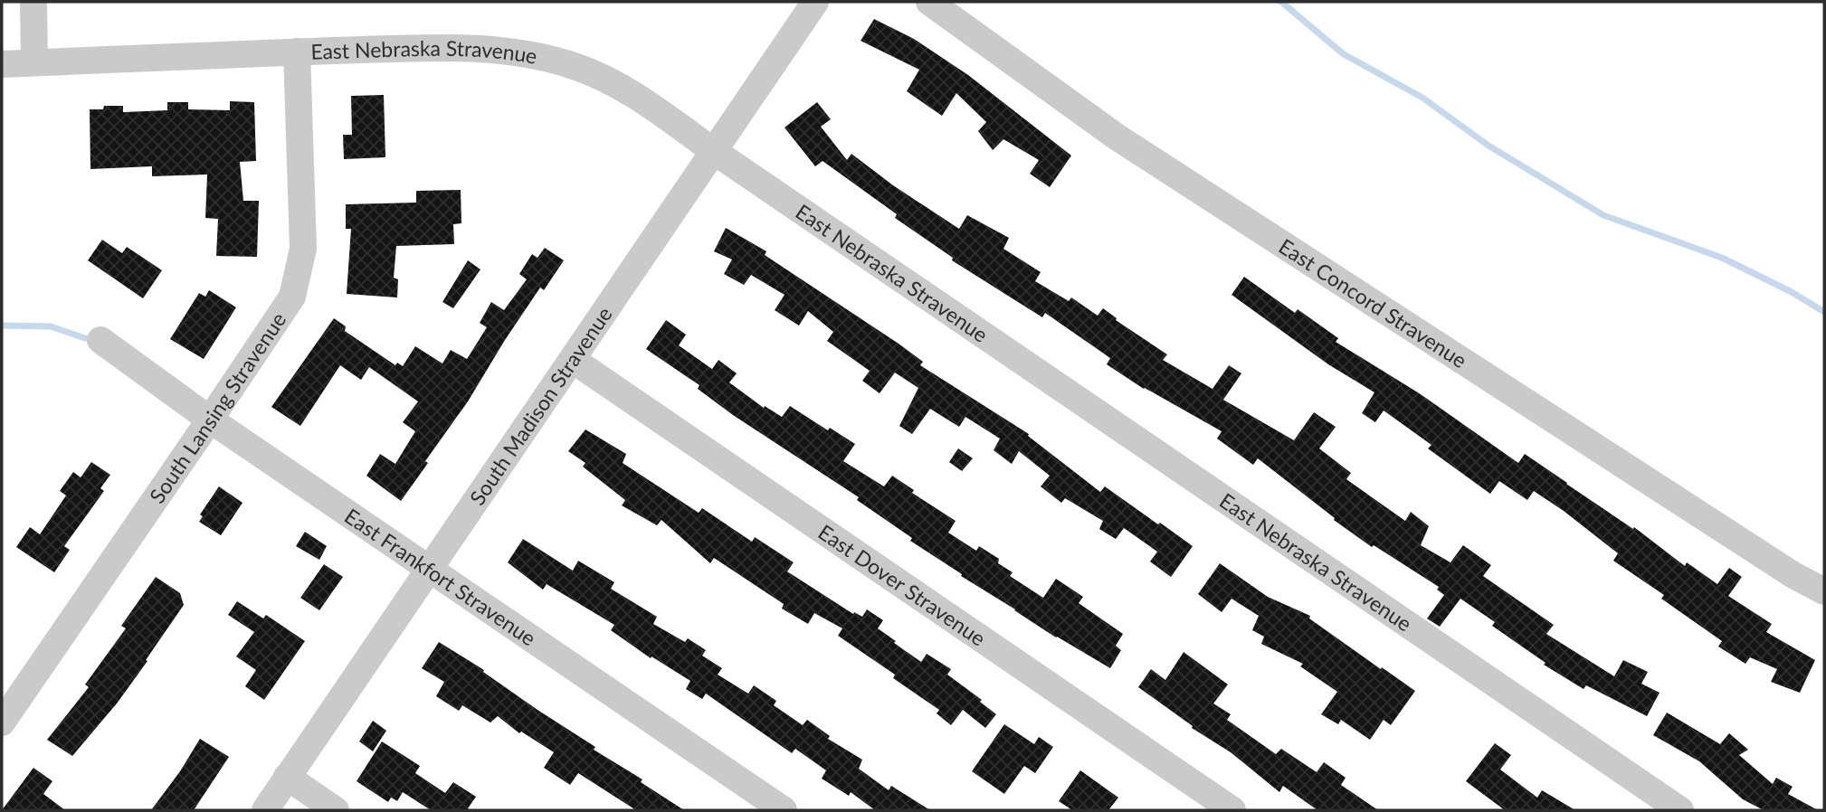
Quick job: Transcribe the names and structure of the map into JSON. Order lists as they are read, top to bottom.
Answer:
{
  "streets": {
    "street": [
      "East Nebraska Stravenue",
      "East Concord Stravenue",
      "South Madison Stravenue",
      "South Lansing Stravenue",
      "East Frankfort Stravenue",
      "East Dover Stravenue"
    ]
  },
  "crossings": [
    ["East Nebraska Stravenue", "South Madison Stravenue"],
    ["East Nebraska Stravenue", "South Lansing Stravenue"],
    ["South Madison Stravenue", "East Frankfort Stravenue"],
    ["South Madison Stravenue", "East Dover Stravenue"],
    ["South Lansing Stravenue", "East Frankfort Stravenue"]
  ]
}
